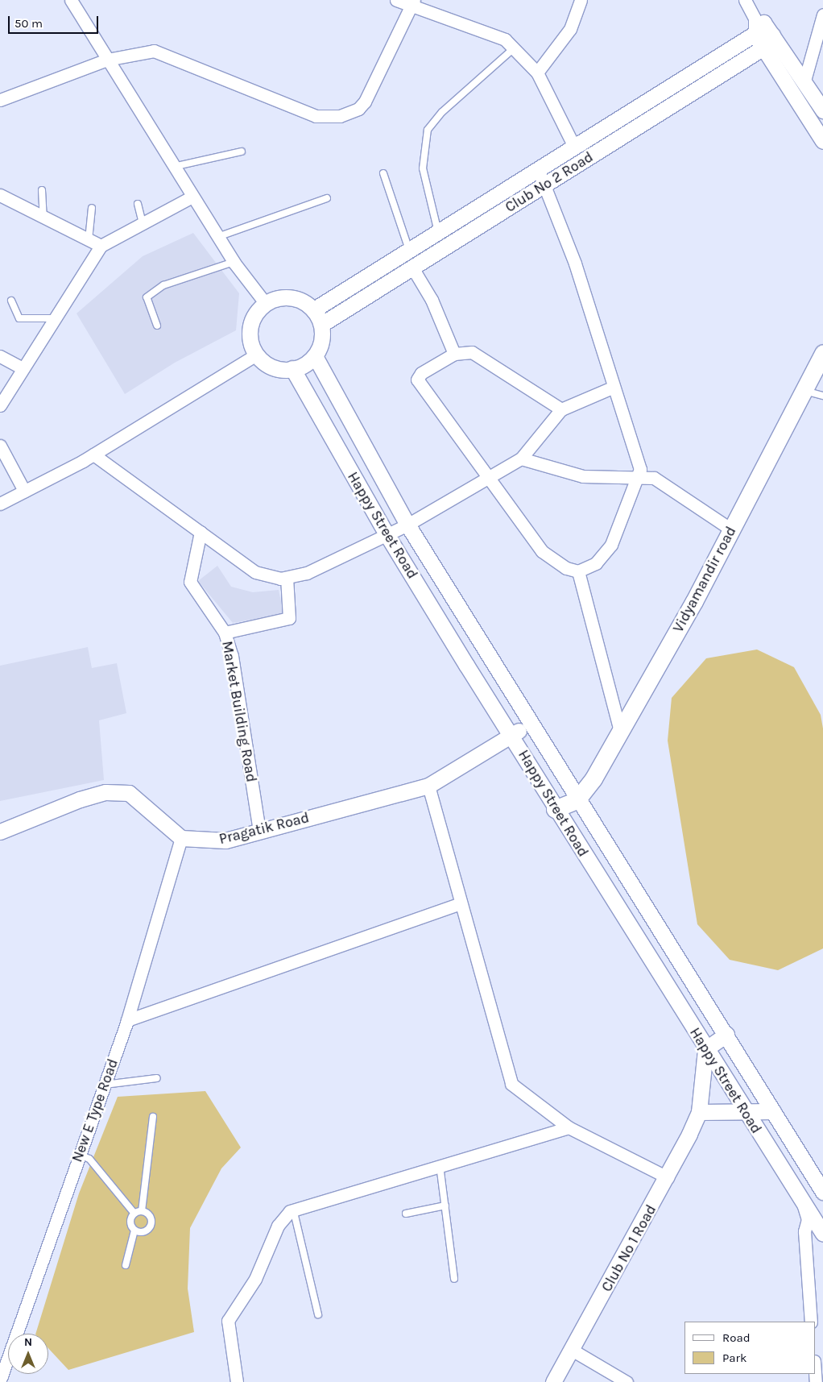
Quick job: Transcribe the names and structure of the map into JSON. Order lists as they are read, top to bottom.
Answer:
{
  "streets": {
    "main road": ["Vidyamandir road"],
    "street": [
      "Club No 2 Road",
      "Happy Street Road",
      "Market Building Road",
      "Pragatik Road",
      "New E Type Road",
      "Club No 1 Road"
    ]
  },
  "crossings": [
    ["Club No 2 Road", "Happy Street Road"],
    ["Happy Street Road", "Vidyamandir road"],
    ["Happy Street Road", "Pragatik Road"],
    ["Happy Street Road", "Club No 1 Road"],
    ["Market Building Road", "Pragatik Road"],
    ["Pragatik Road", "New E Type Road"]
  ],
  "legend": ["Road", "Park"],
  "scale_bar": "50 m",
  "north": "top"
}
